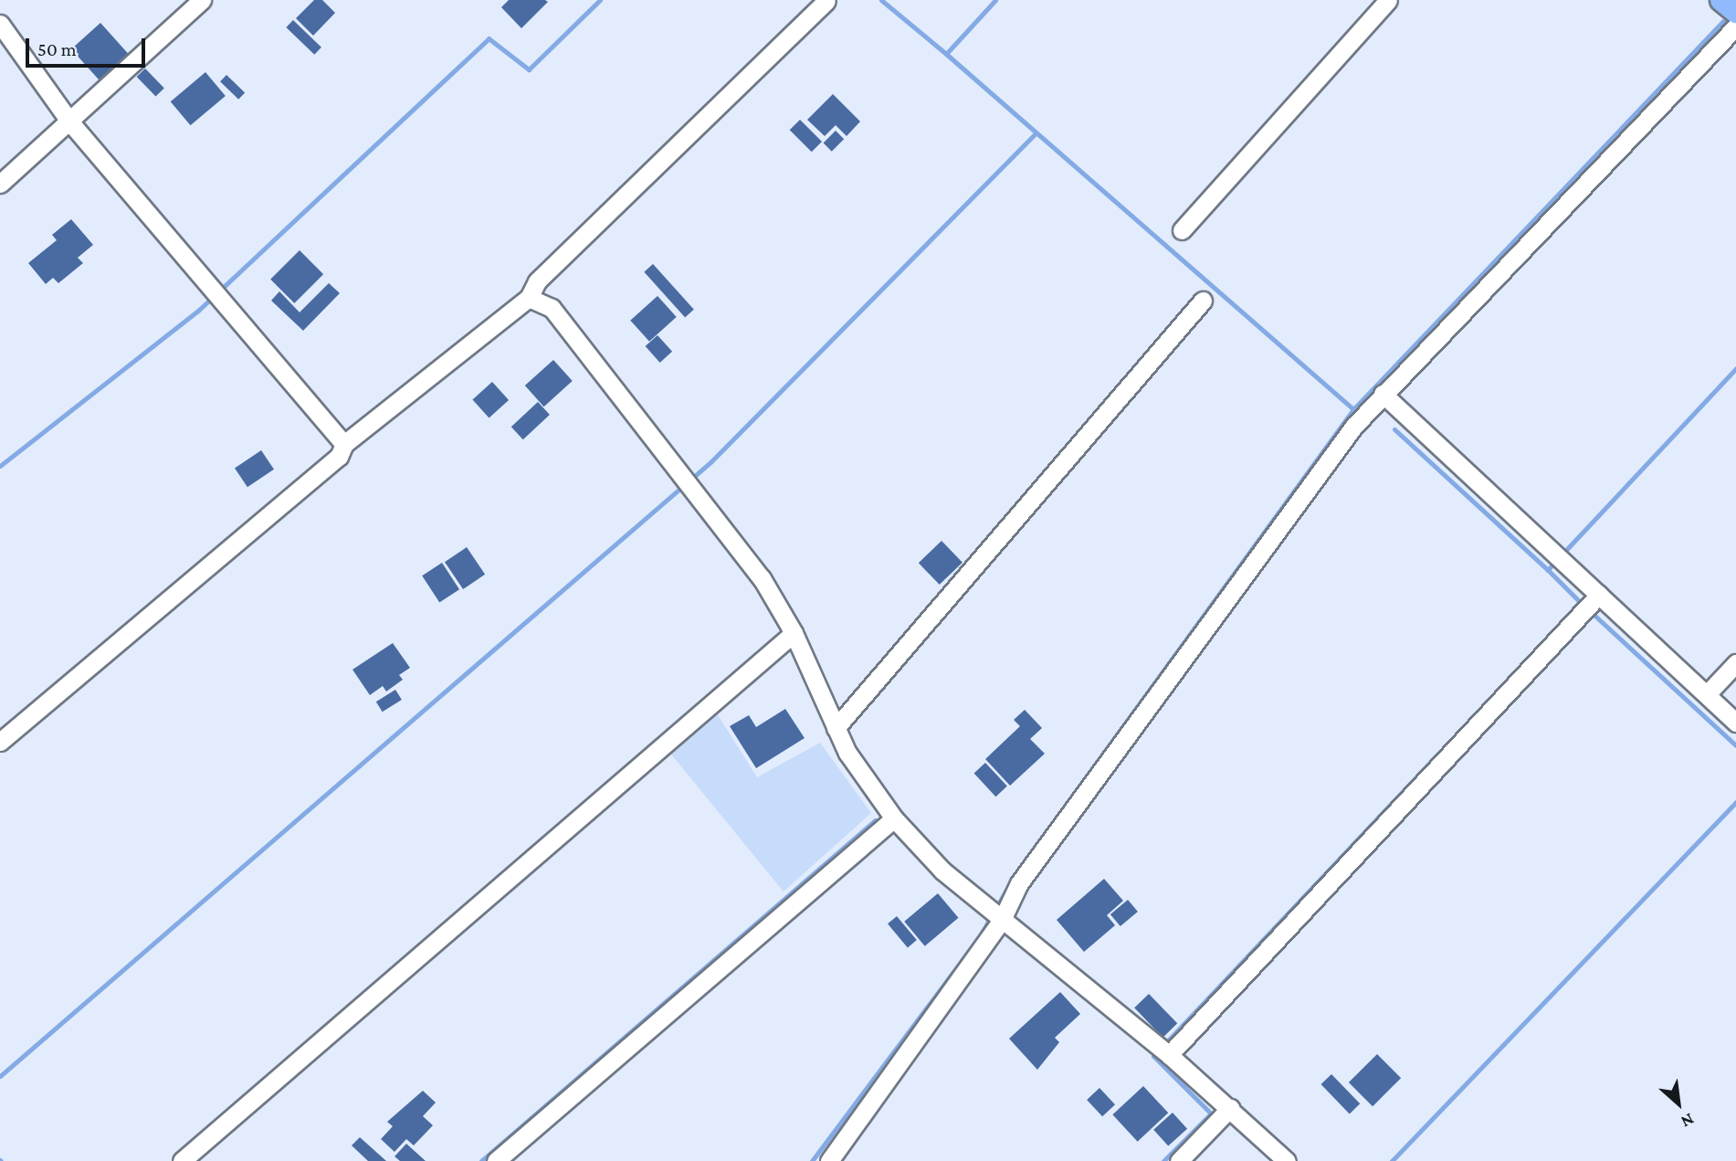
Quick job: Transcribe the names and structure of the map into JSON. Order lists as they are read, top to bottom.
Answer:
{
  "scale_bar": "50 m",
  "north": "bottom right"
}
